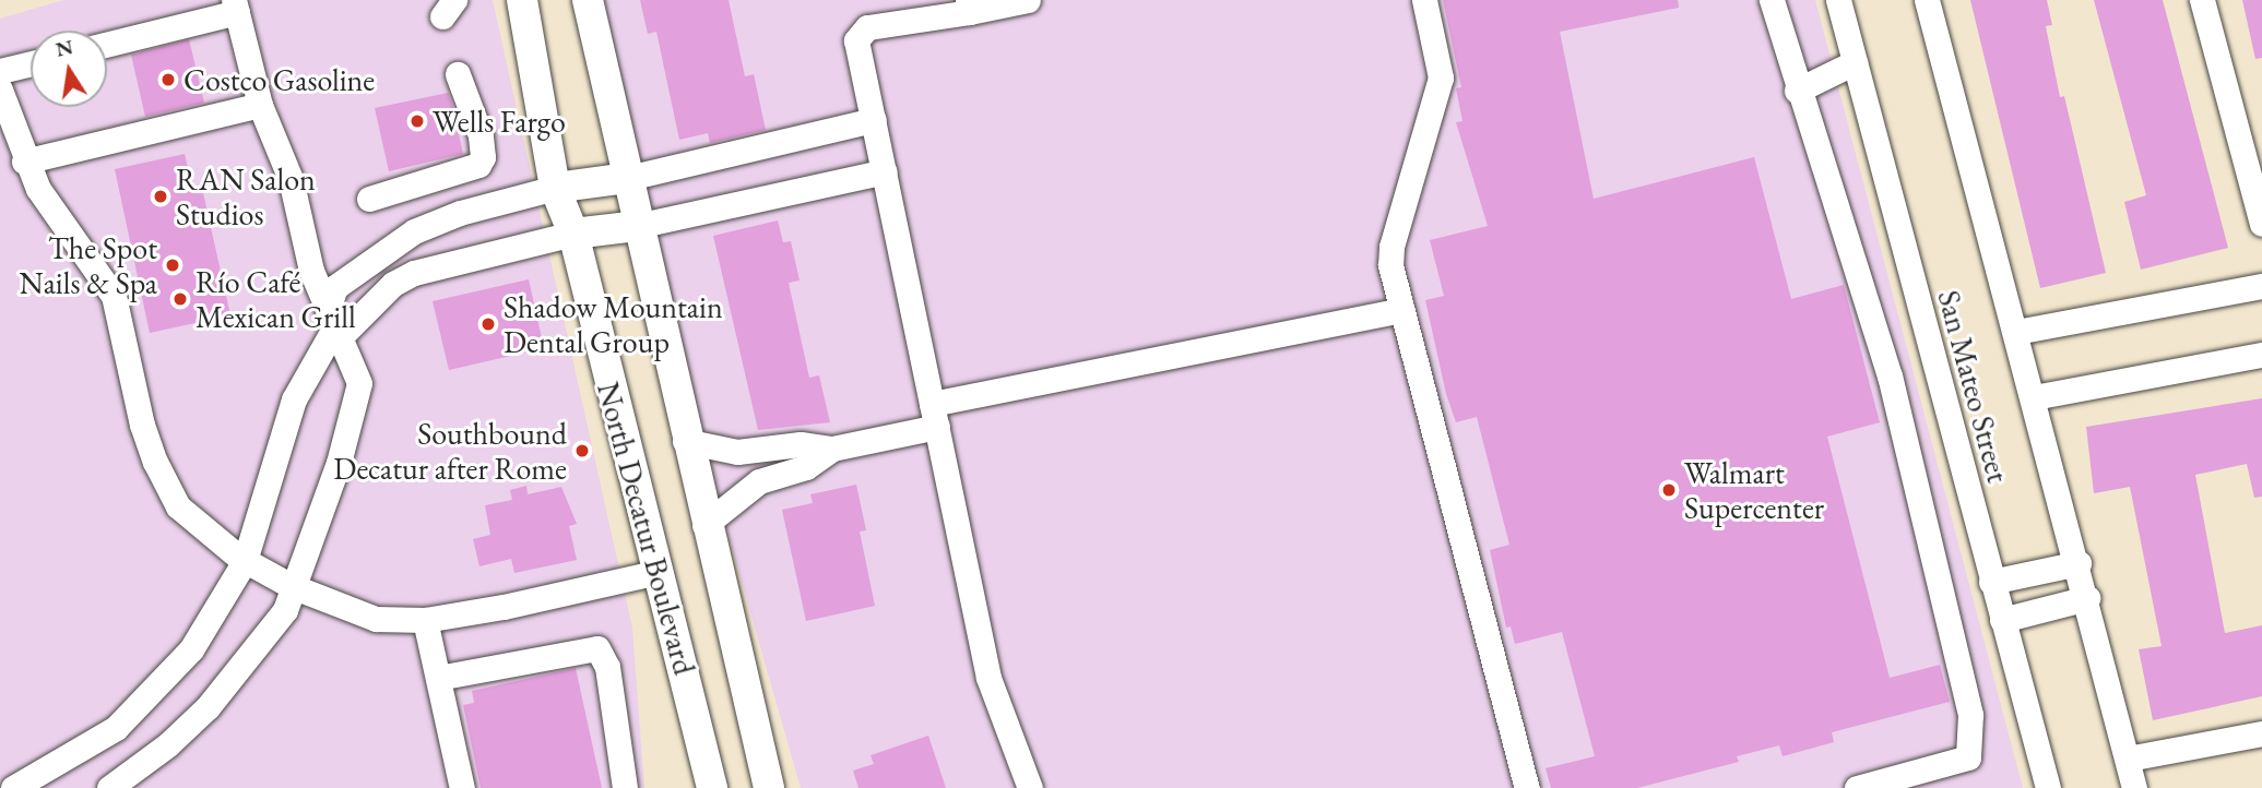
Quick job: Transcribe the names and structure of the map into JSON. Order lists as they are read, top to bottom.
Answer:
{
  "streets": {
    "main road": ["North Decatur Boulevard"],
    "street": ["San Mateo Street"]
  },
  "places": [
    "Costco Gasoline",
    "Wells Fargo",
    "RAN Salon Studios",
    "The Spot Nails & Spa",
    "Río Café Mexican Grill",
    "Shadow Mountain Dental Group",
    "Southbound Decatur after Rome",
    "Walmart Supercenter"
  ],
  "north": "top"
}
